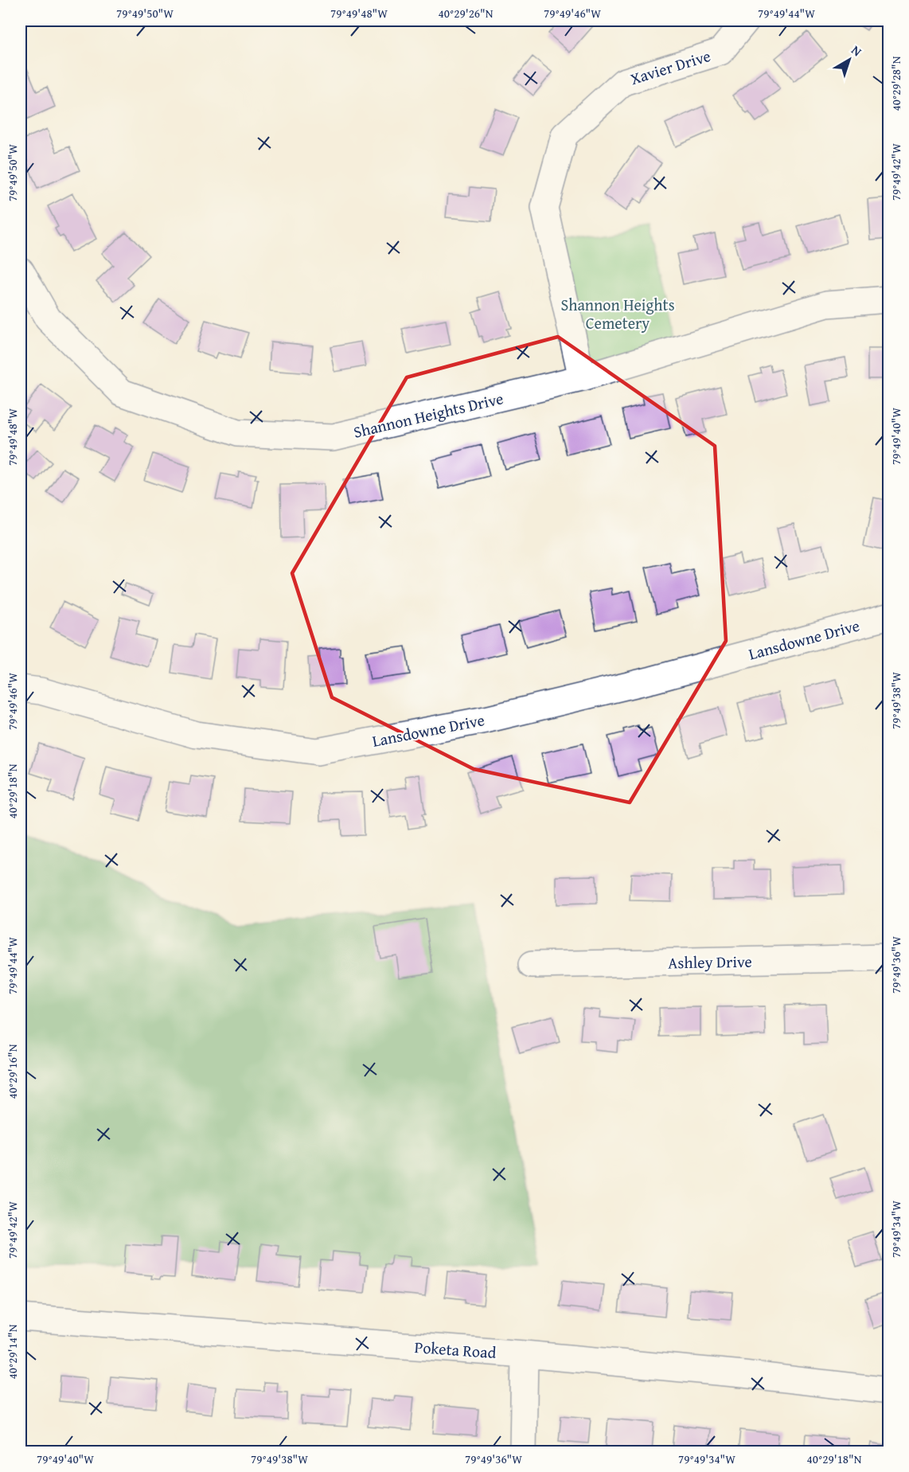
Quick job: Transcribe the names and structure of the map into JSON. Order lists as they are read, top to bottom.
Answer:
{
  "streets": {
    "street": [
      "Xavier Drive",
      "Shannon Heights Drive",
      "Lansdowne Drive",
      "Ashley Drive",
      "Poketa Road"
    ]
  },
  "crossings": [
    ["Xavier Drive", "Shannon Heights Drive"]
  ],
  "parks": ["Shannon Heights Cemetery"],
  "north": "top right",
  "coordinates": [
    "79°49'50\"W",
    "79°49'48\"W",
    "40°29'26\"N",
    "79°49'46\"W",
    "79°49'44\"W",
    "40°29'28\"N",
    "79°49'42\"W",
    "79°49'40\"W",
    "79°49'38\"W",
    "40°29'18\"N",
    "79°49'36\"W",
    "40°29'16\"N",
    "79°49'34\"W",
    "40°29'14\"N"
  ]
}
